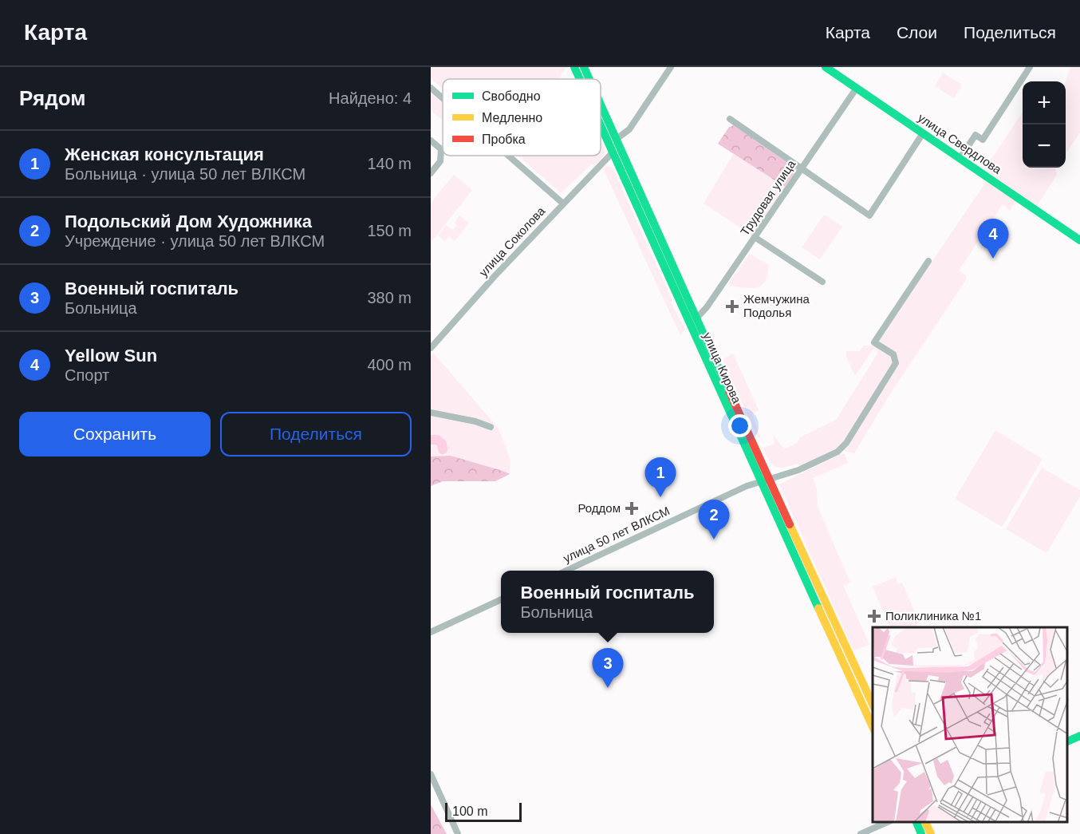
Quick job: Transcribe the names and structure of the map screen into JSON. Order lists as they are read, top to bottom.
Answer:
{
  "streets": {
    "main road": ["улица Свердлова", "улица Кирова"],
    "street": ["Трудовая улица", "улица Соколова", "улица 50 лет ВЛКСМ"]
  },
  "crossings": [
    ["улица Свердлова", "Трудовая улица"],
    ["Трудовая улица", "улица Кирова"],
    ["улица Соколова", "улица Кирова"],
    ["улица Кирова", "улица 50 лет ВЛКСМ"]
  ],
  "places": {
    "health": ["Жемчужина Подолья", "Роддом", "Поликлиника №1"]
  },
  "legend": ["Свободно", "Медленно", "Пробка"],
  "scale_bar": "100 m",
  "page": {
    "header": "Карта",
    "nav": ["Карта", "Слои", "Поделиться"],
    "heading": ["Рядом", "Найдено: 4"],
    "map_buttons": ["+", "−"],
    "list": [
      {
        "mark": "1",
        "name": "Женская консультация",
        "note": "Больница · улица 50 лет ВЛКСМ",
        "value": "140 m"
      },
      {
        "mark": "2",
        "name": "Подольский Дом Художника",
        "note": "Учреждение · улица 50 лет ВЛКСМ",
        "value": "150 m"
      },
      {
        "mark": "3",
        "name": "Военный госпиталь",
        "note": "Больница",
        "value": "380 m"
      },
      {
        "mark": "4",
        "name": "Yellow Sun",
        "note": "Спорт",
        "value": "400 m"
      }
    ],
    "pins": [
      "4",
      "1",
      "2",
      "3"
    ],
    "buttons": ["Сохранить", "Поделиться"],
    "popup": ["Военный госпиталь", "Больница"],
    "scale": "100 m"
  }
}
